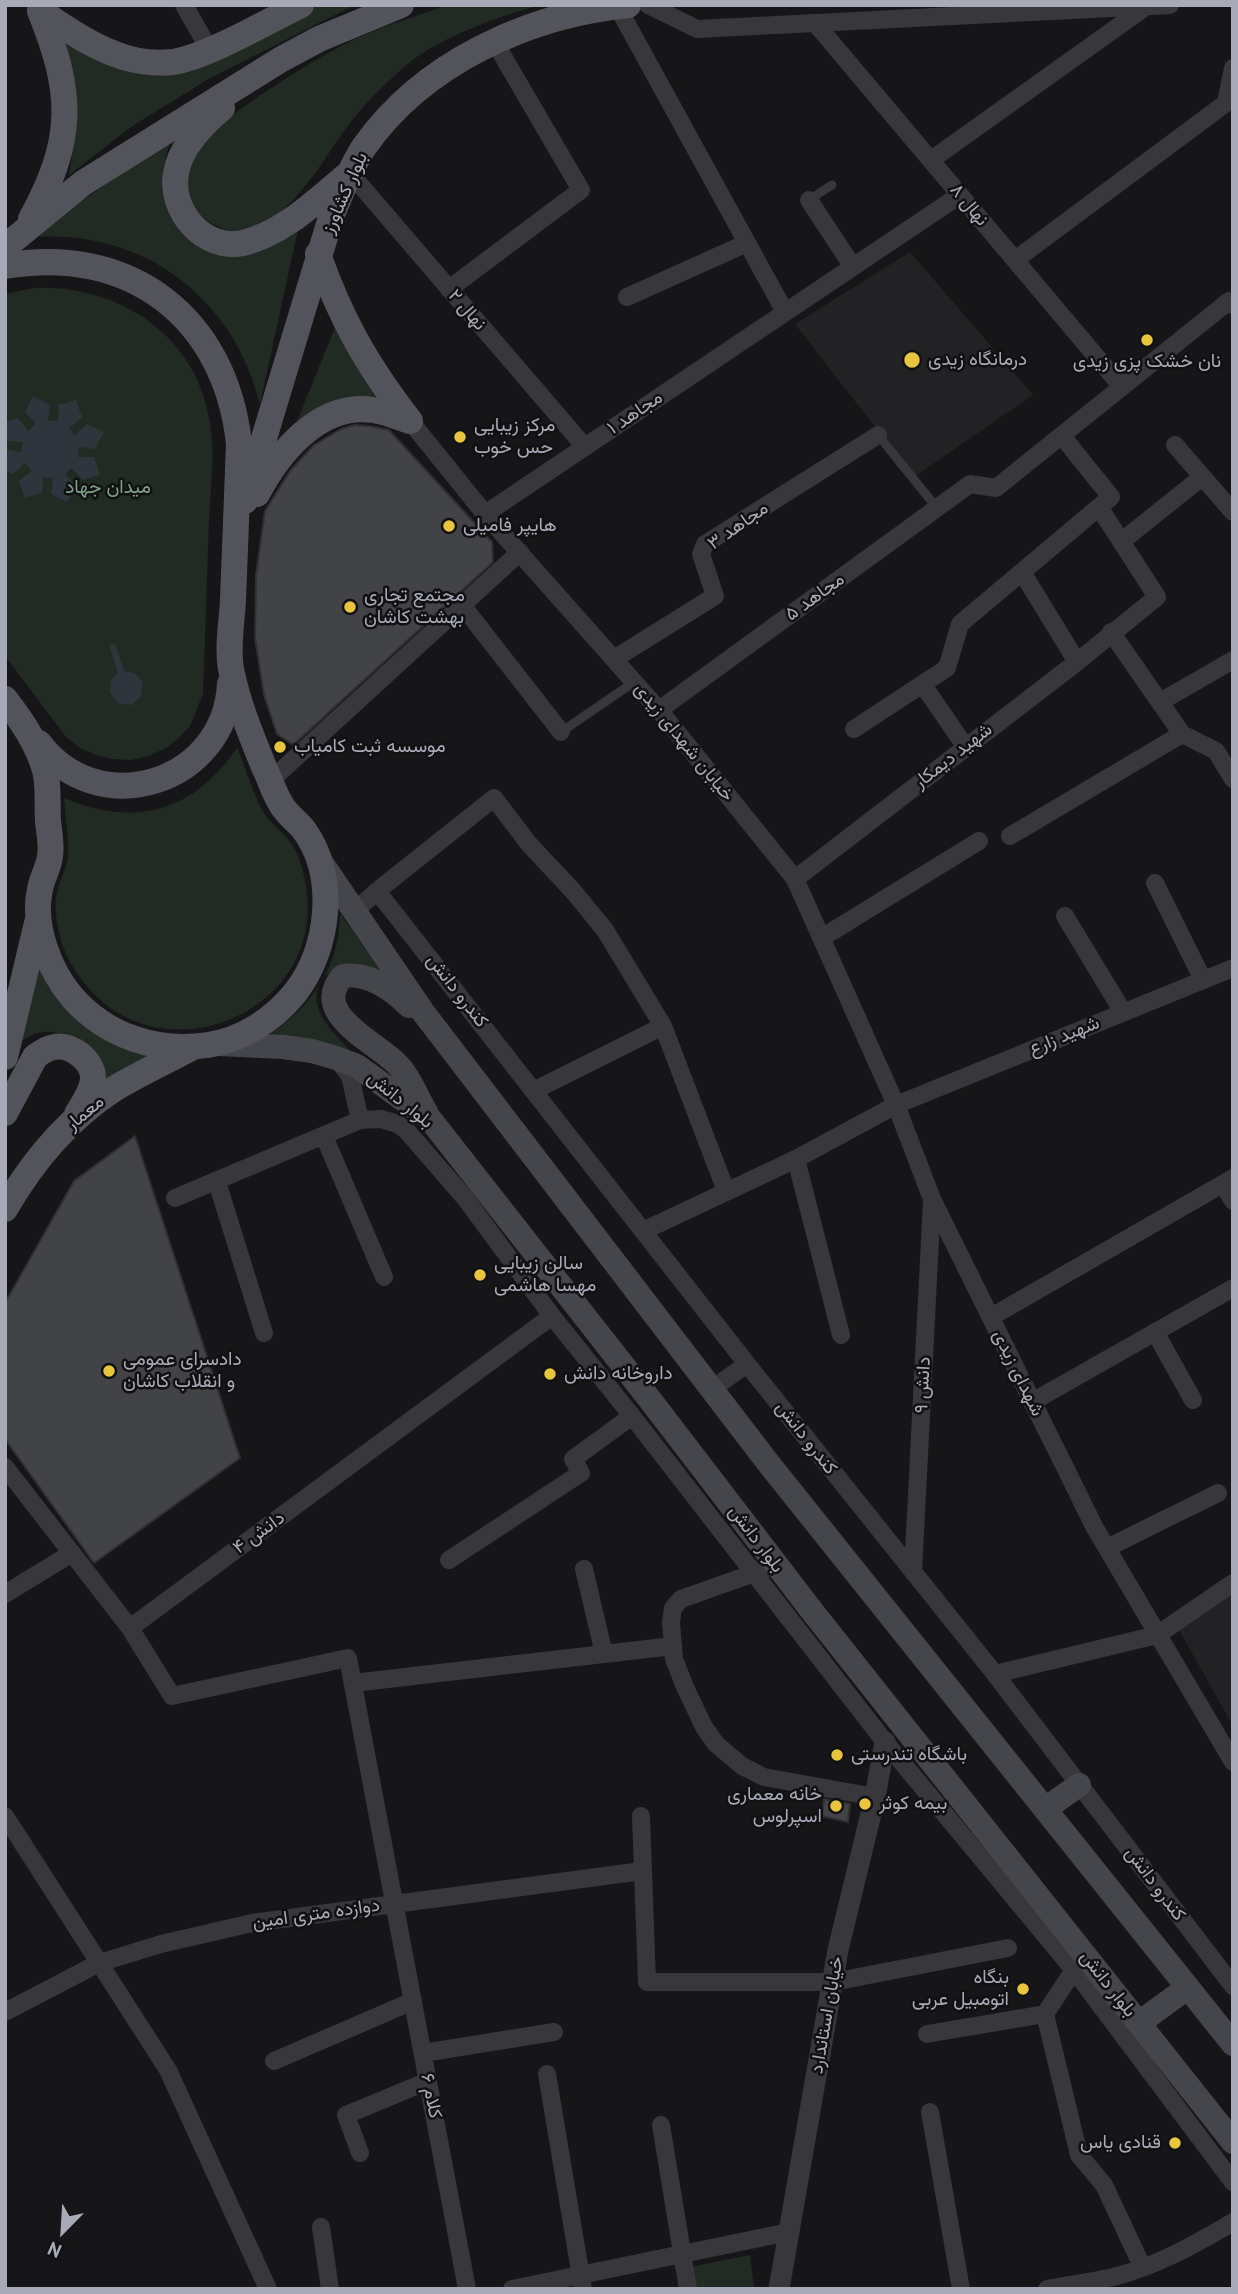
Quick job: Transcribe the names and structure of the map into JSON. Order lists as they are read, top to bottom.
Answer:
{
  "streets": {
    "main road": ["بلوار کشاورز", "بلوار دانش", "معمار"],
    "street": [
      "نهال ۸",
      "نهال ۲",
      "مجاهد ۱",
      "مجاهد ۳",
      "مجاهد ۵",
      "خیابان شهدای زیدی",
      "شهید دیمکار",
      "کندرو دانش",
      "شهید زارع",
      "شهدای زیدی",
      "دانش ۹",
      "دانش ۴",
      "دوازده متری امین",
      "خیابان استاندارد",
      "کلام ۶"
    ]
  },
  "crossings": [
    ["بلوار کشاورز", "نهال ۲"],
    ["نهال ۸", "مجاهد ۱"],
    ["نهال ۲", "مجاهد ۱"],
    ["مجاهد ۱", "خیابان شهدای زیدی"],
    ["مجاهد ۳", "خیابان شهدای زیدی"],
    ["مجاهد ۵", "خیابان شهدای زیدی"],
    ["خیابان شهدای زیدی", "شهید دیمکار"],
    ["خیابان شهدای زیدی", "شهید زارع"],
    ["خیابان شهدای زیدی", "شهدای زیدی"],
    ["کندرو دانش", "شهید زارع"],
    ["کندرو دانش", "دانش ۹"],
    ["شهید زارع", "شهدای زیدی"],
    ["بلوار دانش", "معمار"],
    ["شهدای زیدی", "دانش ۹"],
    ["دوازده متری امین", "کلام ۶"]
  ],
  "parks": ["میدان جهاد"],
  "places": [
    "نان خشک پزی زیدی",
    "درمانگاه زیدی",
    "مرکز زیبایی حس خوب",
    "هایپر فامیلی",
    "مجتمع تجاری بهشت کاشان",
    "موسسه ثبت کامیاب",
    "سالن زیبایی مهسا هاشمی",
    "دادسرای عمومی و انقلاب کاشان",
    "داروخانه دانش",
    "باشگاه تندرستی",
    "بیمه کوثر",
    "خانه معماری اسپرلوس",
    "بنگاه اتومبیل عربی",
    "قنادی یاس"
  ],
  "north": "bottom left"
}
